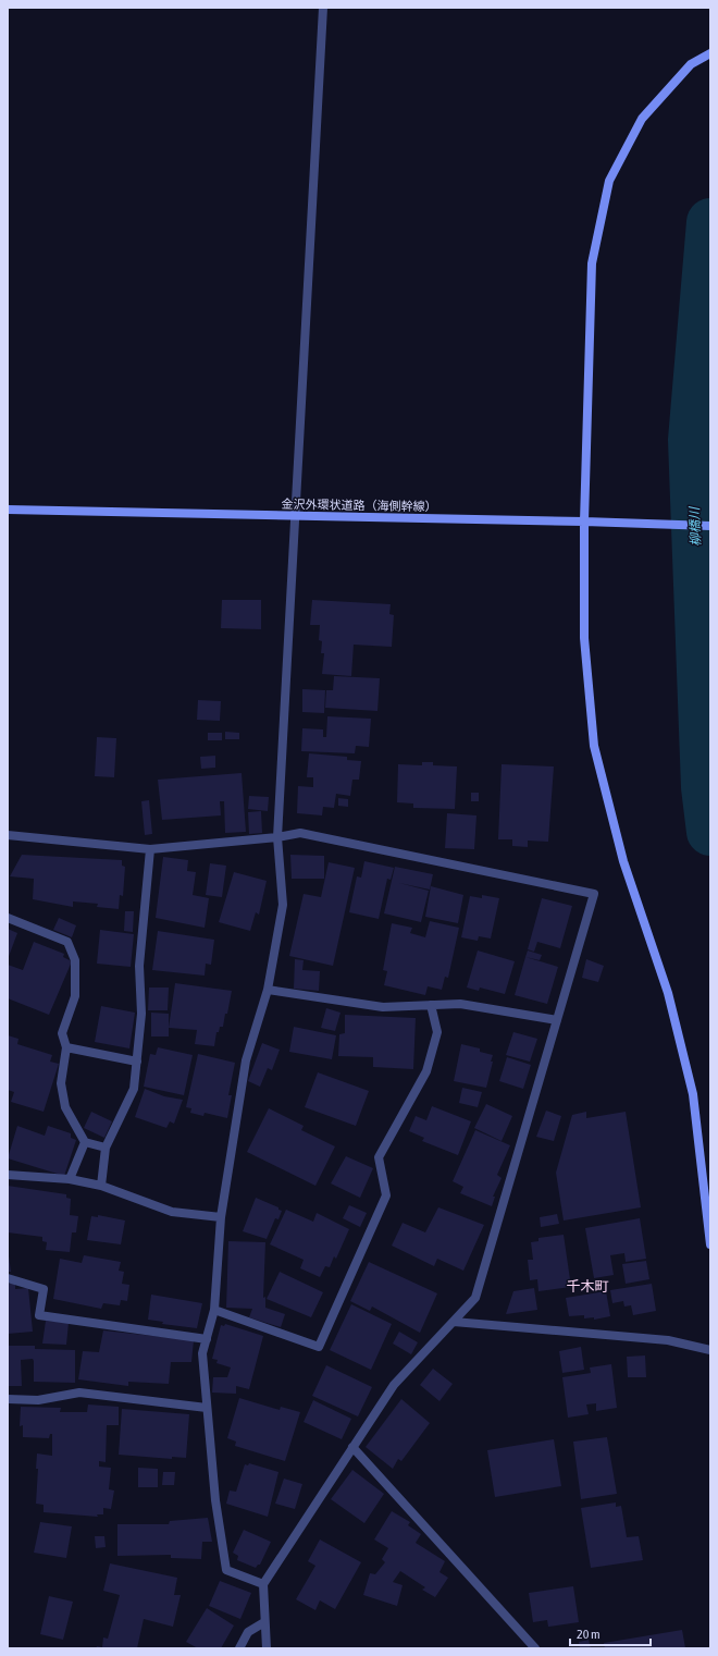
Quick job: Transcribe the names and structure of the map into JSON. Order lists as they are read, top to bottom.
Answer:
{
  "streets": {
    "street": ["金沢外環状道路（海側幹線）"]
  },
  "districts": ["千木町"],
  "water": ["柳橋川"],
  "scale_bar": "20 m"
}
